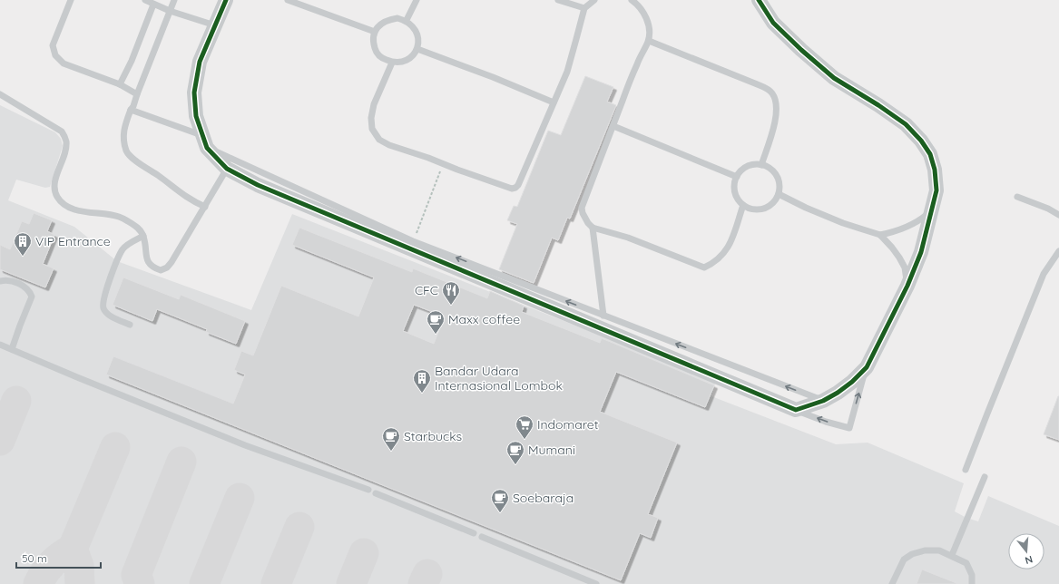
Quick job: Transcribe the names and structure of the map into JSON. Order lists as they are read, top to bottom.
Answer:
{
  "places": {
    "building": ["VIP Entrance", "Bandar Udara Internasional Lombok"],
    "restaurant": ["CFC"],
    "cafe": [
      "Maxx coffee",
      "Starbucks",
      "Mumani",
      "Soebaraja"
    ],
    "supermarket": ["Indomaret"]
  },
  "scale_bar": "50 m",
  "north": "bottom"
}
